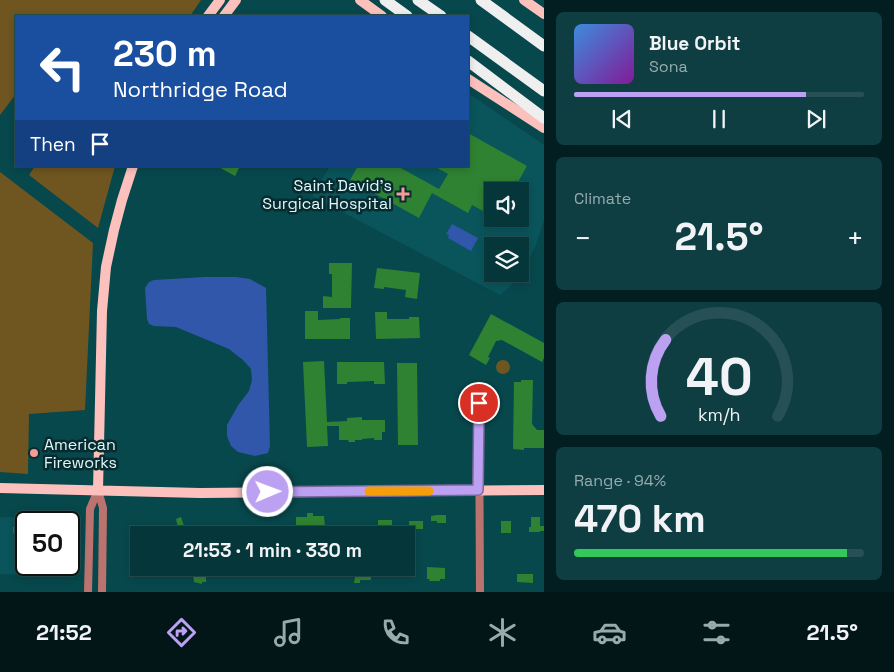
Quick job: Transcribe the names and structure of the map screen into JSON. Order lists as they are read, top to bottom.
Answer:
{
  "places": {
    "health": ["Saint David's Surgical Hospital"],
    "other": ["American Fireworks"]
  },
  "page": {
    "turn": ["230 m", "Northridge Road"],
    "song": ["Blue Orbit", "Sona"],
    "then": "Then",
    "tile": [
      "Climate",
      ["Range · 94%", "470 km"]
    ],
    "heat": ["−", "21.5°", "+"],
    "limit": "50",
    "trip": "21:53 · 1 min · 330 m",
    "tabs": ["21:52", "21.5°"],
    "gauge": ["40", "km/h"]
  }
}
